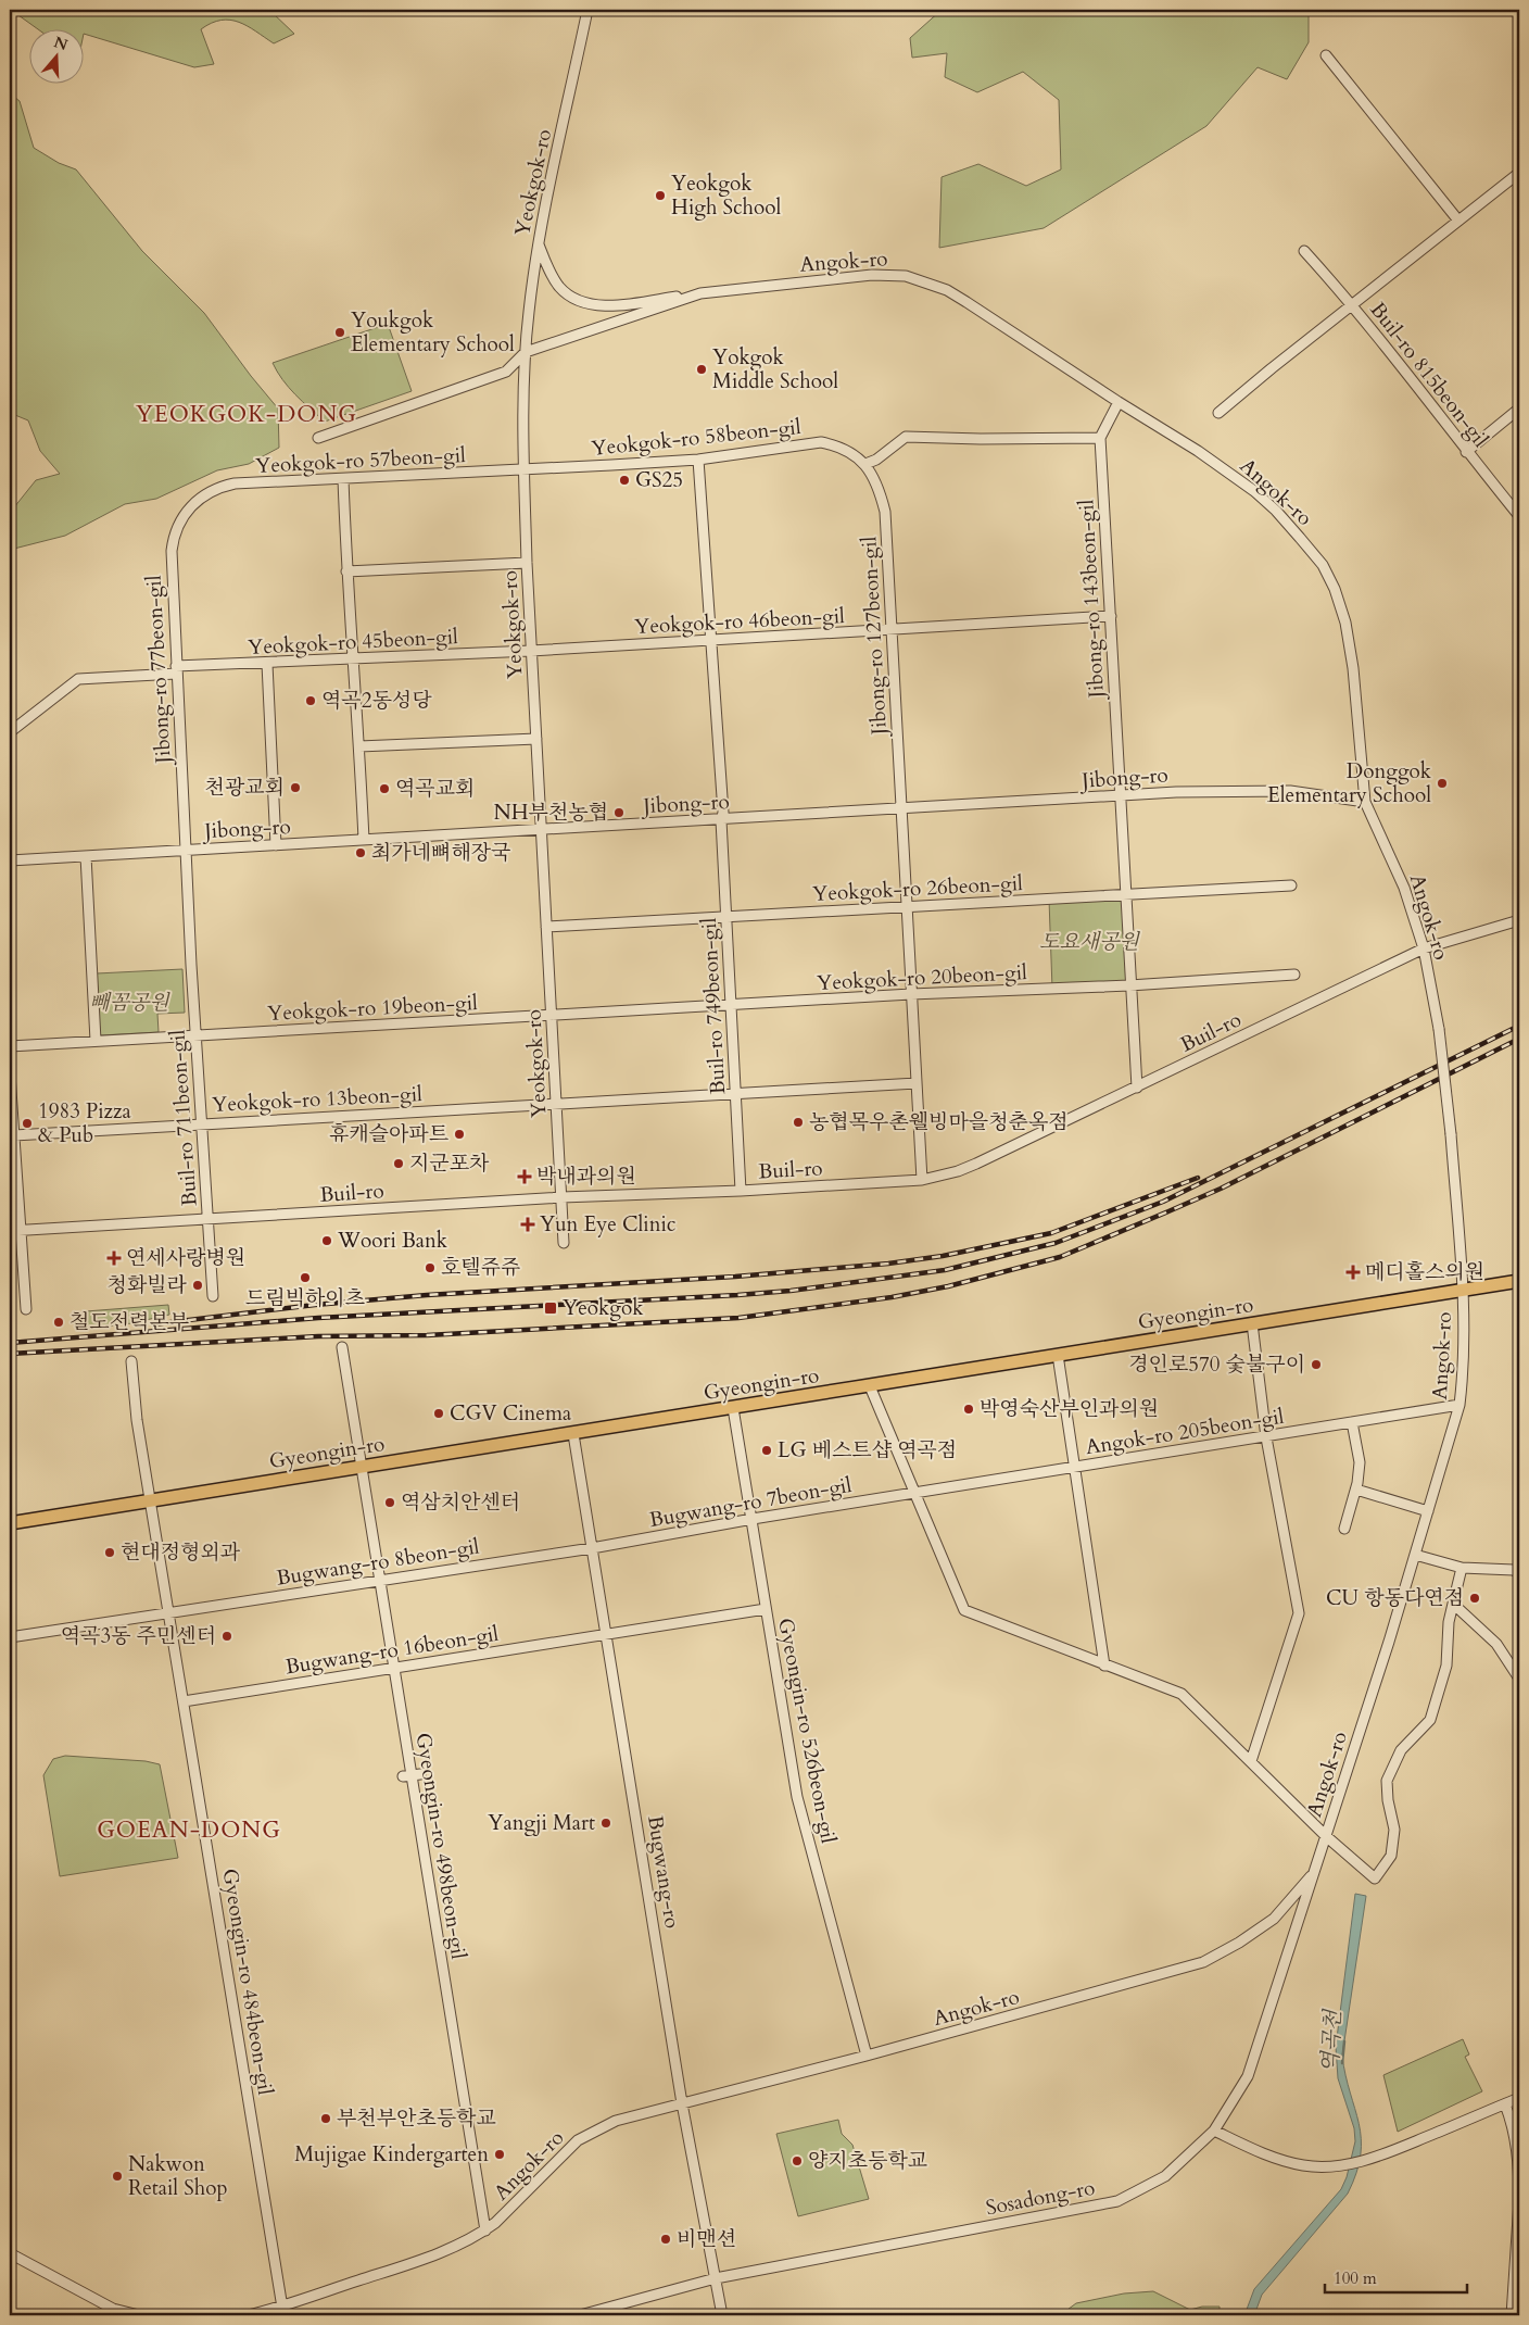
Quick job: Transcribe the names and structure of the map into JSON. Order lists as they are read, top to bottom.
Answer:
{
  "streets": {
    "main road": ["Gyeongin-ro"],
    "street": [
      "Yeokgok-ro",
      "Angok-ro",
      "Buil-ro 815beon-gil",
      "Yeokgok-ro 58beon-gil",
      "Yeokgok-ro 57beon-gil",
      "Jibong-ro 143beon-gil",
      "Yeokgok-ro 46beon-gil",
      "Jibong-ro 127beon-gil",
      "Yeokgok-ro 45beon-gil",
      "Jibong-ro 77beon-gil",
      "Jibong-ro",
      "Yeokgok-ro 26beon-gil",
      "Yeokgok-ro 20beon-gil",
      "Buil-ro 749beon-gil",
      "Yeokgok-ro 19beon-gil",
      "Buil-ro",
      "Yeokgok-ro 13beon-gil",
      "Buil-ro 711beon-gil",
      "Angok-ro 205beon-gil",
      "Bugwang-ro 7beon-gil",
      "Bugwang-ro 8beon-gil",
      "Bugwang-ro 16beon-gil",
      "Gyeongin-ro 526beon-gil",
      "Gyeongin-ro 498beon-gil",
      "Bugwang-ro",
      "Gyeongin-ro 484beon-gil",
      "Sosadong-ro"
    ]
  },
  "crossings": [
    ["Yeokgok-ro", "Angok-ro"],
    ["Yeokgok-ro", "Yeokgok-ro 58beon-gil"],
    ["Yeokgok-ro", "Yeokgok-ro 57beon-gil"],
    ["Yeokgok-ro", "Yeokgok-ro 46beon-gil"],
    ["Yeokgok-ro", "Yeokgok-ro 45beon-gil"],
    ["Yeokgok-ro", "Jibong-ro"],
    ["Yeokgok-ro", "Yeokgok-ro 26beon-gil"],
    ["Yeokgok-ro", "Yeokgok-ro 20beon-gil"],
    ["Yeokgok-ro", "Yeokgok-ro 19beon-gil"],
    ["Yeokgok-ro", "Buil-ro"],
    ["Yeokgok-ro", "Yeokgok-ro 13beon-gil"],
    ["Angok-ro", "Jibong-ro"],
    ["Angok-ro", "Buil-ro"],
    ["Angok-ro", "Gyeongin-ro"],
    ["Angok-ro", "Angok-ro 205beon-gil"],
    ["Angok-ro", "Gyeongin-ro 526beon-gil"],
    ["Angok-ro", "Gyeongin-ro 498beon-gil"],
    ["Angok-ro", "Bugwang-ro"],
    ["Angok-ro", "Gyeongin-ro 484beon-gil"],
    ["Angok-ro", "Sosadong-ro"],
    ["Yeokgok-ro 58beon-gil", "Yeokgok-ro 57beon-gil"],
    ["Yeokgok-ro 58beon-gil", "Jibong-ro 127beon-gil"],
    ["Yeokgok-ro 58beon-gil", "Buil-ro 749beon-gil"],
    ["Yeokgok-ro 57beon-gil", "Jibong-ro 77beon-gil"],
    ["Jibong-ro 143beon-gil", "Yeokgok-ro 46beon-gil"],
    ["Jibong-ro 143beon-gil", "Jibong-ro"],
    ["Jibong-ro 143beon-gil", "Yeokgok-ro 26beon-gil"],
    ["Jibong-ro 143beon-gil", "Yeokgok-ro 20beon-gil"],
    ["Jibong-ro 143beon-gil", "Buil-ro"],
    ["Yeokgok-ro 46beon-gil", "Jibong-ro 127beon-gil"],
    ["Yeokgok-ro 46beon-gil", "Yeokgok-ro 45beon-gil"],
    ["Yeokgok-ro 46beon-gil", "Buil-ro 749beon-gil"],
    ["Jibong-ro 127beon-gil", "Jibong-ro"],
    ["Jibong-ro 127beon-gil", "Yeokgok-ro 26beon-gil"],
    ["Jibong-ro 127beon-gil", "Yeokgok-ro 20beon-gil"],
    ["Jibong-ro 127beon-gil", "Buil-ro"],
    ["Jibong-ro 127beon-gil", "Yeokgok-ro 13beon-gil"],
    ["Yeokgok-ro 45beon-gil", "Jibong-ro 77beon-gil"],
    ["Jibong-ro 77beon-gil", "Jibong-ro"],
    ["Jibong-ro 77beon-gil", "Buil-ro 711beon-gil"],
    ["Jibong-ro", "Buil-ro 749beon-gil"],
    ["Jibong-ro", "Buil-ro 711beon-gil"],
    ["Yeokgok-ro 26beon-gil", "Buil-ro 749beon-gil"],
    ["Yeokgok-ro 20beon-gil", "Buil-ro 749beon-gil"],
    ["Yeokgok-ro 20beon-gil", "Yeokgok-ro 19beon-gil"],
    ["Buil-ro 749beon-gil", "Buil-ro"],
    ["Buil-ro 749beon-gil", "Yeokgok-ro 13beon-gil"],
    ["Yeokgok-ro 19beon-gil", "Buil-ro 711beon-gil"],
    ["Buil-ro", "Buil-ro 711beon-gil"],
    ["Yeokgok-ro 13beon-gil", "Buil-ro 711beon-gil"],
    ["Gyeongin-ro", "Gyeongin-ro 526beon-gil"],
    ["Gyeongin-ro", "Gyeongin-ro 498beon-gil"],
    ["Gyeongin-ro", "Bugwang-ro"],
    ["Gyeongin-ro", "Gyeongin-ro 484beon-gil"],
    ["Angok-ro 205beon-gil", "Bugwang-ro 7beon-gil"],
    ["Bugwang-ro 7beon-gil", "Bugwang-ro 8beon-gil"],
    ["Bugwang-ro 7beon-gil", "Gyeongin-ro 526beon-gil"],
    ["Bugwang-ro 7beon-gil", "Bugwang-ro"],
    ["Bugwang-ro 8beon-gil", "Gyeongin-ro 498beon-gil"],
    ["Bugwang-ro 8beon-gil", "Bugwang-ro"],
    ["Bugwang-ro 8beon-gil", "Gyeongin-ro 484beon-gil"],
    ["Bugwang-ro 16beon-gil", "Gyeongin-ro 526beon-gil"],
    ["Bugwang-ro 16beon-gil", "Gyeongin-ro 498beon-gil"],
    ["Bugwang-ro 16beon-gil", "Bugwang-ro"],
    ["Bugwang-ro 16beon-gil", "Gyeongin-ro 484beon-gil"],
    ["Bugwang-ro", "Sosadong-ro"]
  ],
  "districts": ["YEOKGOK-DONG", "GOEAN-DONG"],
  "water": ["역곡천"],
  "parks": ["도요새공원", "빼꼼공원"],
  "places": {
    "other": [
      "Yeokgok High School",
      "Youkgok Elementary School",
      "Yokgok Middle School",
      "GS25",
      "역곡2동성당",
      "Donggok Elementary School",
      "천광교회",
      "역곡교회",
      "NH부천농협",
      "최가네뼈해장국",
      "농협목우촌웰빙마을청춘옥점",
      "1983 Pizza & Pub",
      "휴캐슬아파트",
      "지군포차",
      "Woori Bank",
      "호텔쥬쥬",
      "드림빅하이츠",
      "청화빌라",
      "철도전력본부",
      "경인로570 숯불구이",
      "박영숙산부인과의원",
      "CGV Cinema",
      "LG 베스트샵 역곡점",
      "역삼치안센터",
      "현대정형외과",
      "CU 항동다연점",
      "역곡3동 주민센터",
      "Yangji Mart",
      "부천부안초등학교",
      "Mujigae Kindergarten",
      "양지초등학교",
      "Nakwon Retail Shop",
      "비맨션"
    ],
    "health": [
      "박내과의원",
      "Yun Eye Clinic",
      "연세사랑병원",
      "메디홀스의원"
    ],
    "transit": ["Yeokgok"]
  },
  "scale_bar": "100 m",
  "north": "top"
}
